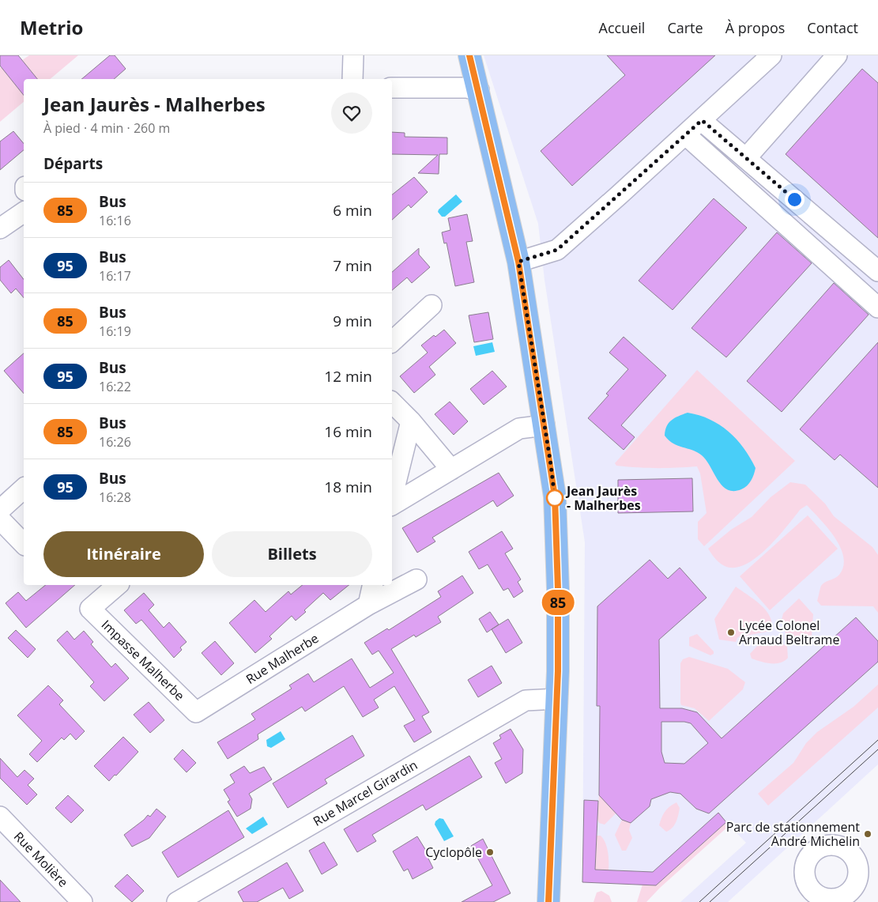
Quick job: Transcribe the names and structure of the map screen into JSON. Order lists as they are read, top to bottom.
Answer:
{
  "streets": {
    "street": [
      "Rue Malherbe",
      "Impasse Malherbe",
      "Rue Marcel Girardin",
      "Rue Molière"
    ]
  },
  "crossings": [
    ["Rue Malherbe", "Impasse Malherbe"]
  ],
  "places": [
    "Jean Jaurès - Malherbes",
    "Lycée Colonel Arnaud Beltrame",
    "Parc de stationnement André Michelin",
    "Cyclopôle"
  ],
  "lines": ["bus line 85"],
  "page": {
    "header": "Metrio",
    "nav": [
      "Accueil",
      "Carte",
      "À propos",
      "Contact"
    ],
    "on_map": "85",
    "heading": [
      ["Jean Jaurès - Malherbes", "À pied · 4 min · 260 m"],
      "Départs"
    ],
    "list": [
      {
        "mark": "85",
        "name": "Bus",
        "note": "16:16",
        "value": "6 min"
      },
      {
        "mark": "95",
        "name": "Bus",
        "note": "16:17",
        "value": "7 min"
      },
      {
        "mark": "85",
        "name": "Bus",
        "note": "16:19",
        "value": "9 min"
      },
      {
        "mark": "95",
        "name": "Bus",
        "note": "16:22",
        "value": "12 min"
      },
      {
        "mark": "85",
        "name": "Bus",
        "note": "16:26",
        "value": "16 min"
      },
      {
        "mark": "95",
        "name": "Bus",
        "note": "16:28",
        "value": "18 min"
      }
    ],
    "buttons": ["Itinéraire", "Billets"]
  }
}
